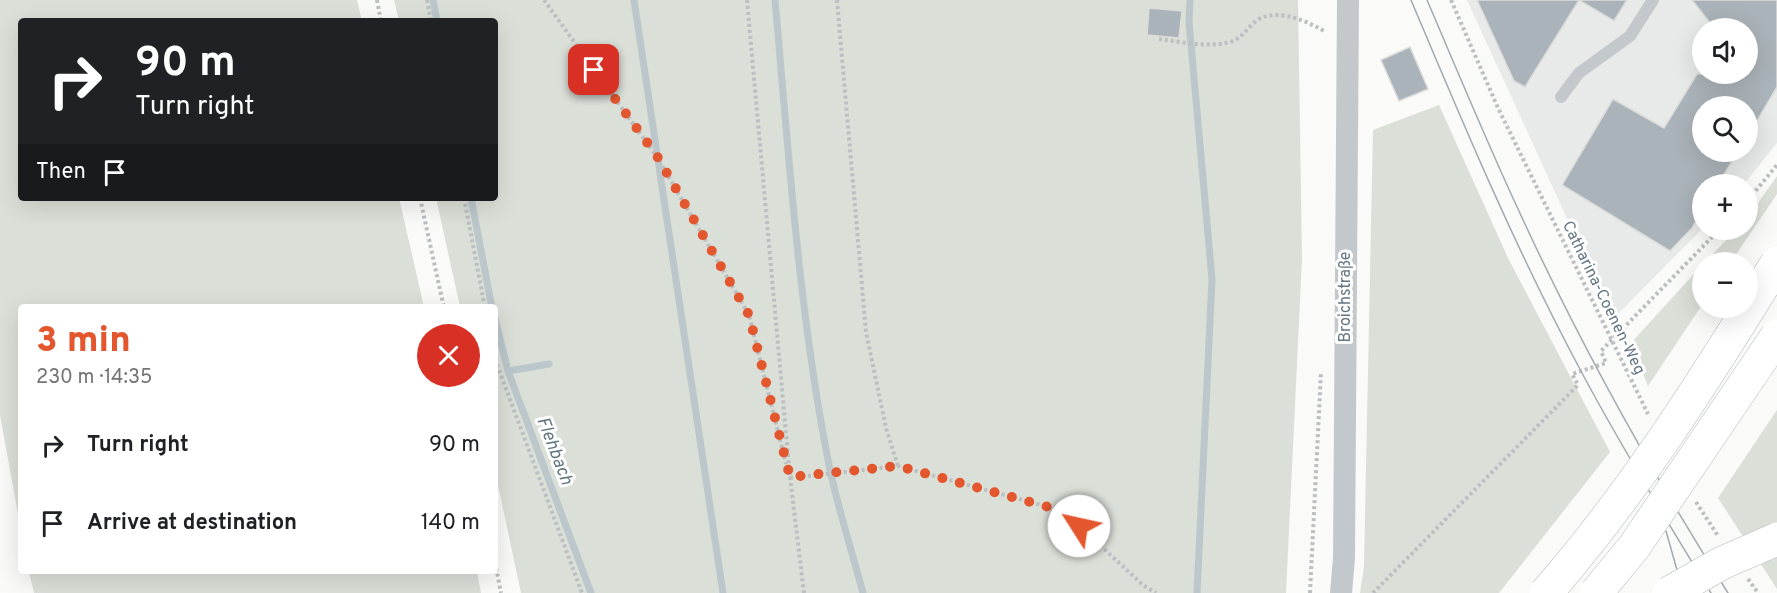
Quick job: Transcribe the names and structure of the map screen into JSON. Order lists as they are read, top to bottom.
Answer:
{
  "streets": {
    "street": ["Broichstraße"],
    "path": ["Catharina-Coenen-Weg"]
  },
  "water": ["Flehbach"],
  "page": {
    "map_buttons": ["+", "−"],
    "turn": ["90 m", "Turn right"],
    "then": "Then",
    "heading": ["3 min", "230 m · 14:35"],
    "list": [
      {
        "name": "Turn right",
        "value": "90 m"
      },
      {
        "name": "Arrive at destination",
        "value": "140 m"
      }
    ]
  }
}
